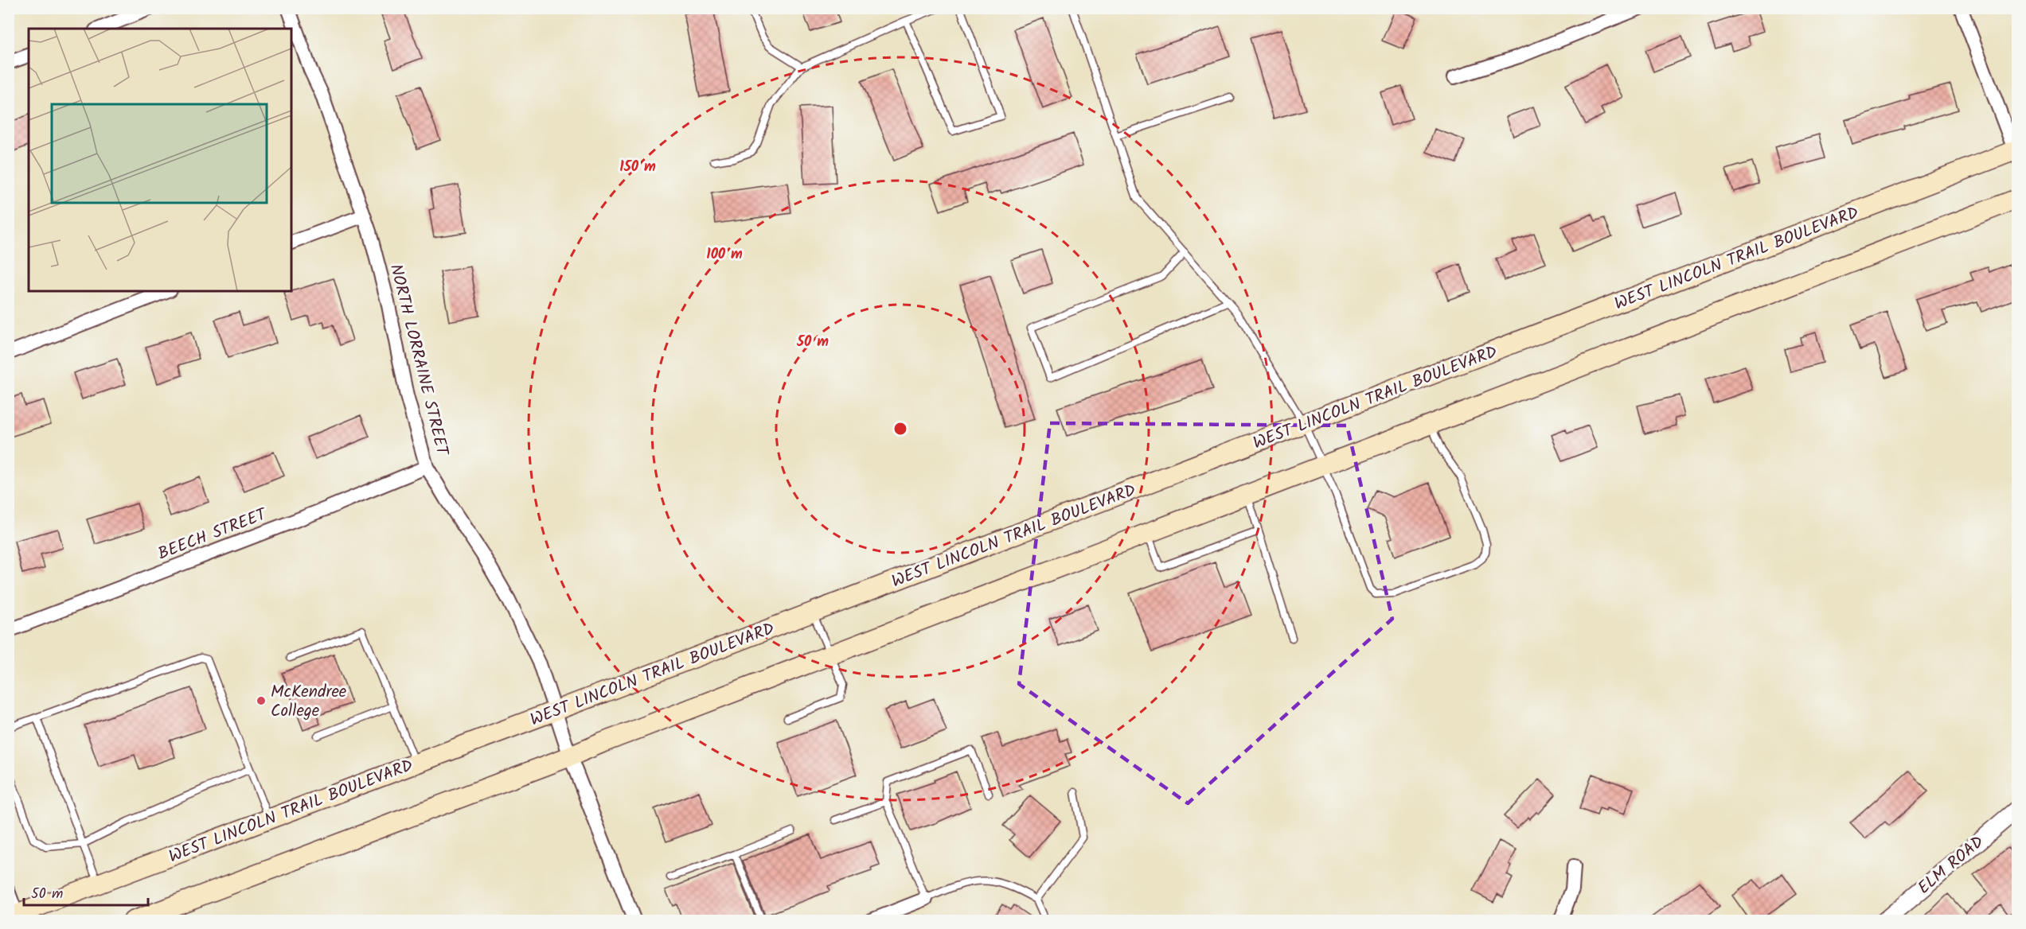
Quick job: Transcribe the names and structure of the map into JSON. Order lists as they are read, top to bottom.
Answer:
{
  "streets": {
    "main road": ["WEST LINCOLN TRAIL BOULEVARD"],
    "street": ["NORTH LORRAINE STREET", "BEECH STREET", "ELM ROAD"]
  },
  "crossings": [
    ["WEST LINCOLN TRAIL BOULEVARD", "NORTH LORRAINE STREET"],
    ["NORTH LORRAINE STREET", "BEECH STREET"]
  ],
  "places": ["McKendree College"],
  "scale_bar": "50 m",
  "rings": ["150 m", "100 m", "50 m"]
}
